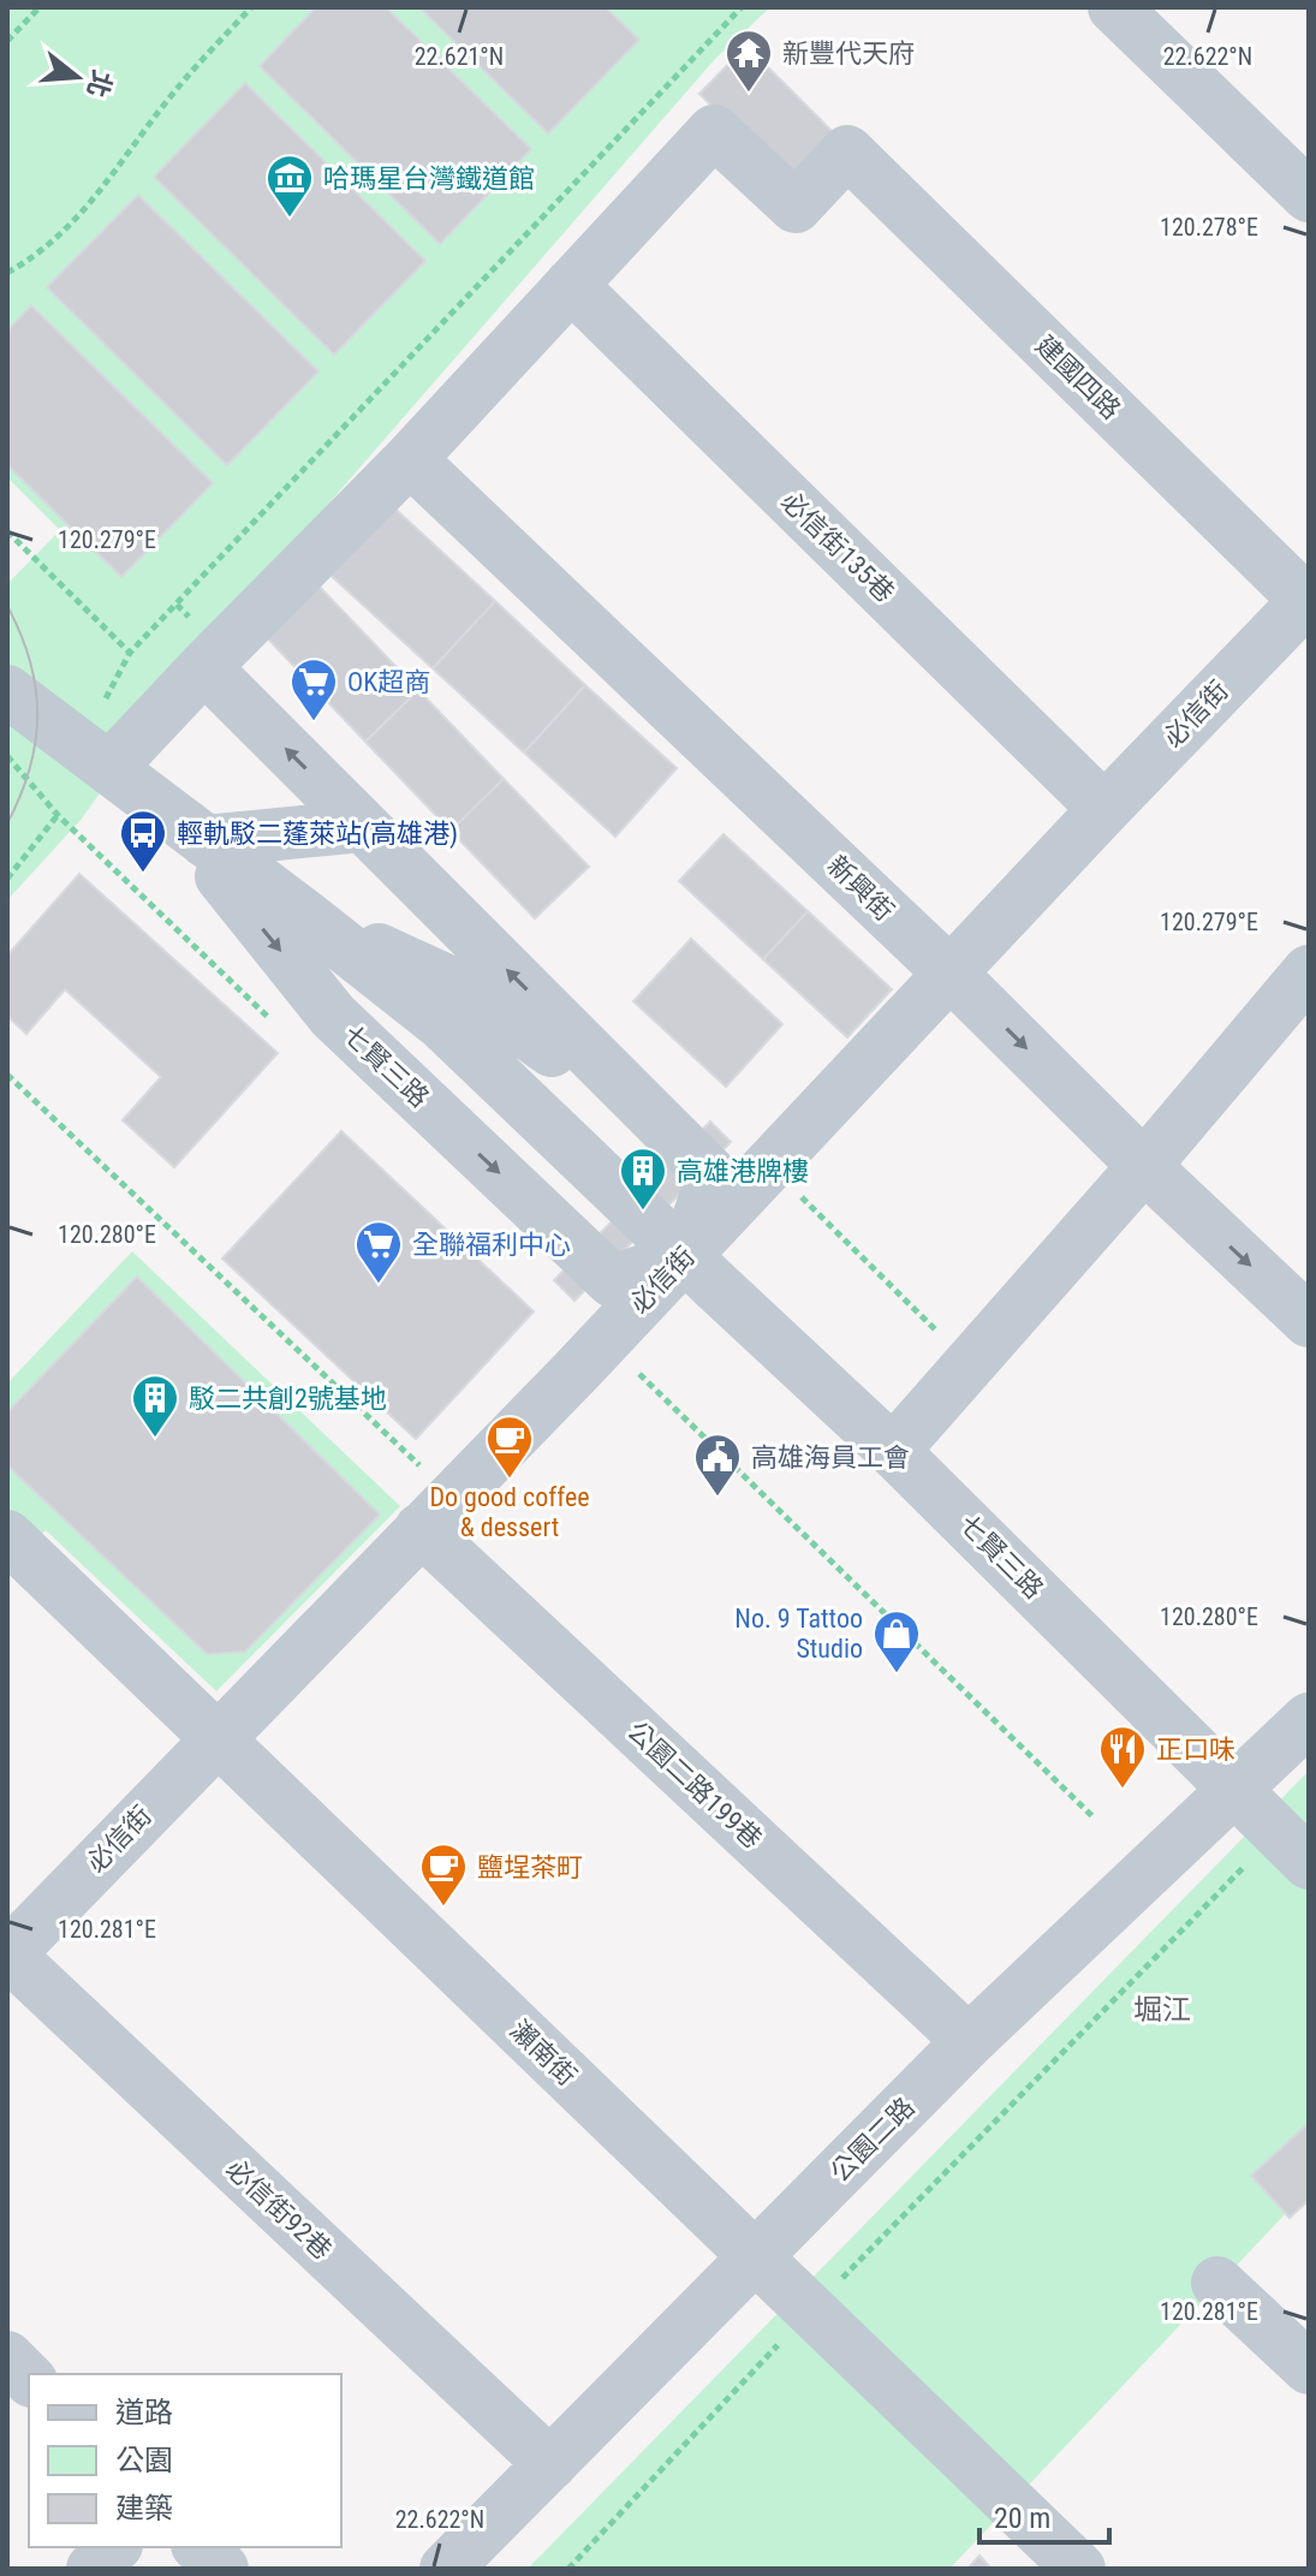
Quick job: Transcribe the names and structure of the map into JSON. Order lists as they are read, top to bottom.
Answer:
{
  "streets": {
    "street": [
      "建國四路",
      "必信街135巷",
      "必信街",
      "新興街",
      "七賢三路",
      "公園二路199巷",
      "瀨南街",
      "公園二路",
      "必信街92巷"
    ]
  },
  "crossings": [
    ["建國四路", "必信街135巷"],
    ["建國四路", "必信街"],
    ["必信街135巷", "必信街"],
    ["必信街", "新興街"],
    ["必信街", "七賢三路"],
    ["必信街", "公園二路199巷"],
    ["必信街", "瀨南街"],
    ["必信街", "必信街92巷"],
    ["七賢三路", "公園二路"],
    ["公園二路199巷", "公園二路"],
    ["瀨南街", "公園二路"],
    ["公園二路", "必信街92巷"]
  ],
  "one_way": ["新興街"],
  "districts": ["堀江"],
  "places": {
    "temple": ["新豐代天府"],
    "museum": ["哈瑪星台灣鐵道館"],
    "supermarket": ["OK超商", "全聯福利中心"],
    "bus stop": ["輕軌駁二蓬萊站(高雄港)"],
    "building": ["高雄港牌樓", "駁二共創2號基地"],
    "cafe": ["Do good coffee & dessert", "鹽埕茶町"],
    "public building": ["高雄海員工會"],
    "shop": ["No. 9 Tattoo Studio"],
    "restaurant": ["正口味"]
  },
  "legend": ["道路", "公園", "建築"],
  "scale_bar": "20 m",
  "north": "right",
  "coordinates": [
    "22.621°N",
    "22.622°N",
    "120.278°E",
    "120.279°E",
    "120.280°E",
    "120.281°E"
  ]
}
